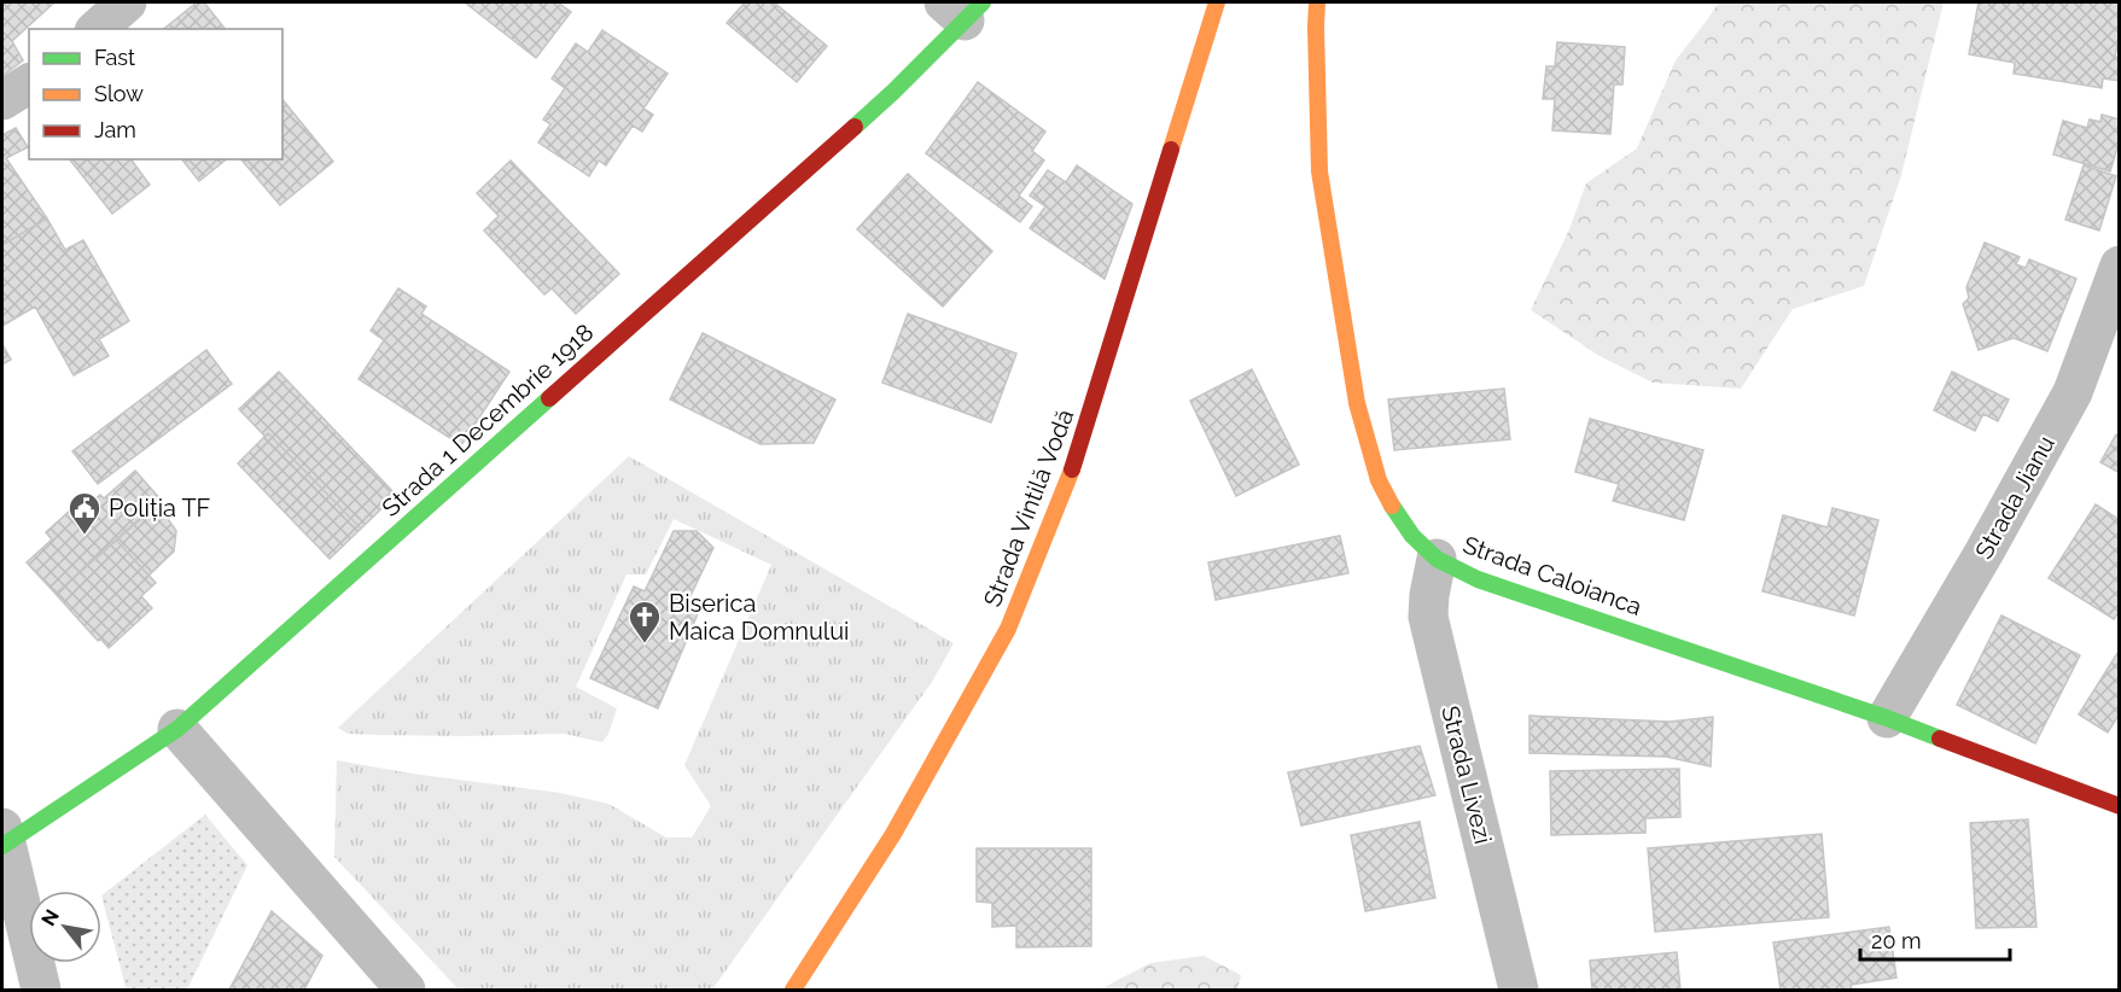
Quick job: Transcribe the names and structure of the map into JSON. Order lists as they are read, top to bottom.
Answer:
{
  "streets": {
    "street": [
      "Strada 1 Decembrie 1918",
      "Strada Jianu",
      "Strada Vintilă Vodă",
      "Strada Caloianca",
      "Strada Livezi"
    ]
  },
  "crossings": [
    ["Strada Jianu", "Strada Caloianca"],
    ["Strada Caloianca", "Strada Livezi"]
  ],
  "places": {
    "public building": ["Poliția TF"],
    "church": ["Biserica Maica Domnului"]
  },
  "legend": ["Fast", "Slow", "Jam"],
  "scale_bar": "20 m",
  "north": "top left"
}
